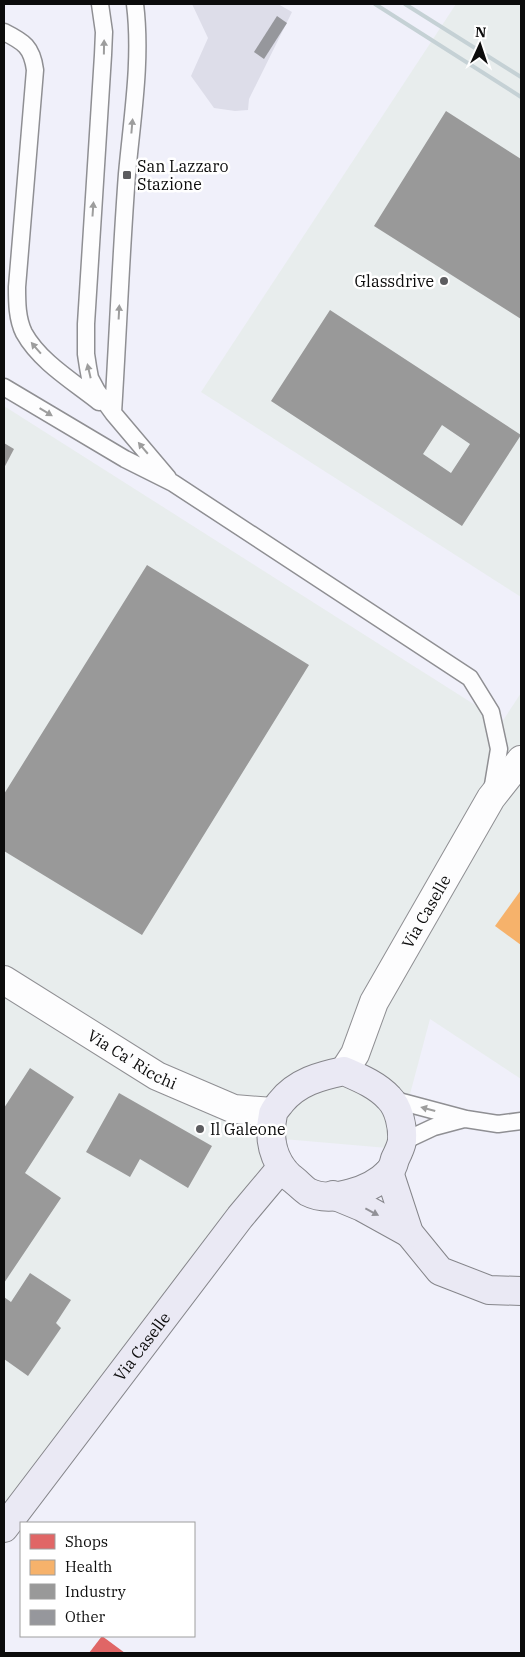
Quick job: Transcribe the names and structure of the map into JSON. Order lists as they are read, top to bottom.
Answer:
{
  "streets": {
    "street": ["Via Caselle", "Via Ca' Ricchi"]
  },
  "crossings": [
    ["Via Caselle", "Via Ca' Ricchi"]
  ],
  "places": {
    "transit": ["San Lazzaro Stazione"],
    "other": ["Glassdrive", "Il Galeone"]
  },
  "legend": [
    "Shops",
    "Health",
    "Industry",
    "Other"
  ],
  "north": "top"
}
